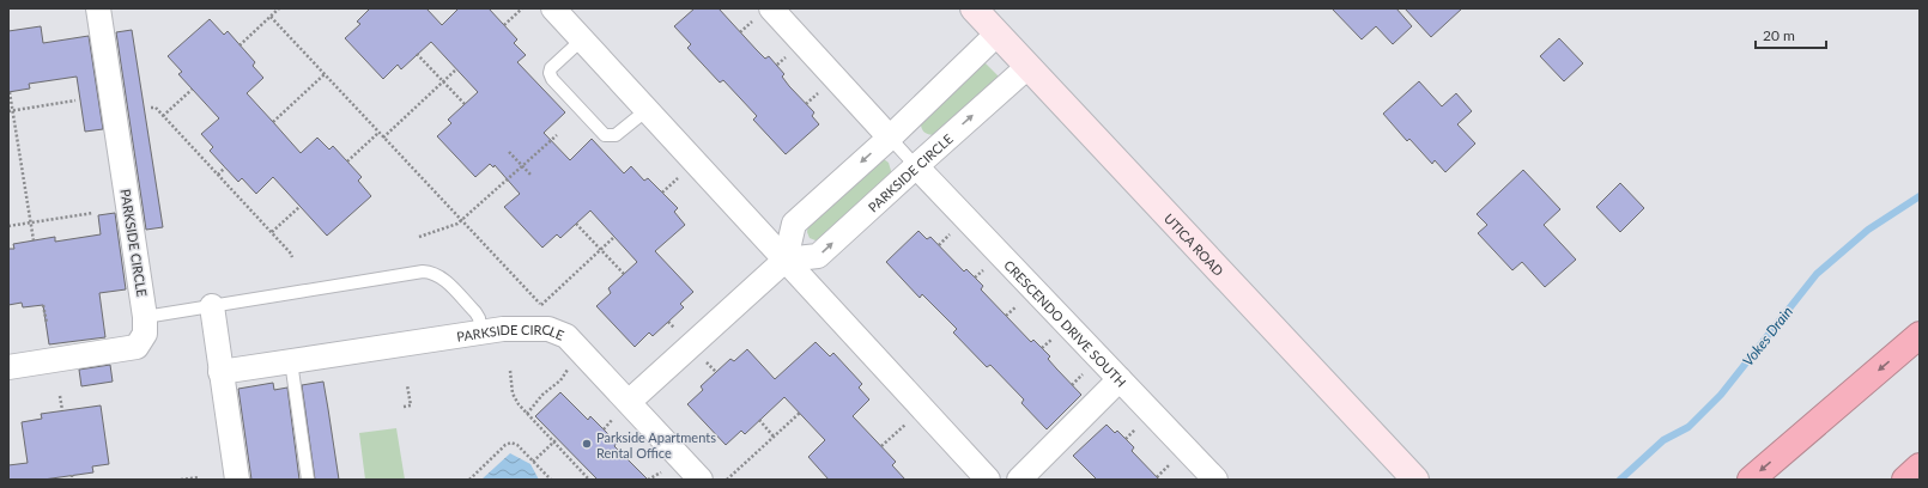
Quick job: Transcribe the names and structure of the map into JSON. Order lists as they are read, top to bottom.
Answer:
{
  "streets": {
    "street": ["PARKSIDE CIRCLE", "UTICA ROAD", "CRESCENDO DRIVE SOUTH"]
  },
  "crossings": [
    ["PARKSIDE CIRCLE", "UTICA ROAD"],
    ["PARKSIDE CIRCLE", "CRESCENDO DRIVE SOUTH"]
  ],
  "water": ["Vokes Drain"],
  "places": ["Parkside Apartments Rental Office"],
  "scale_bar": "20 m"
}
